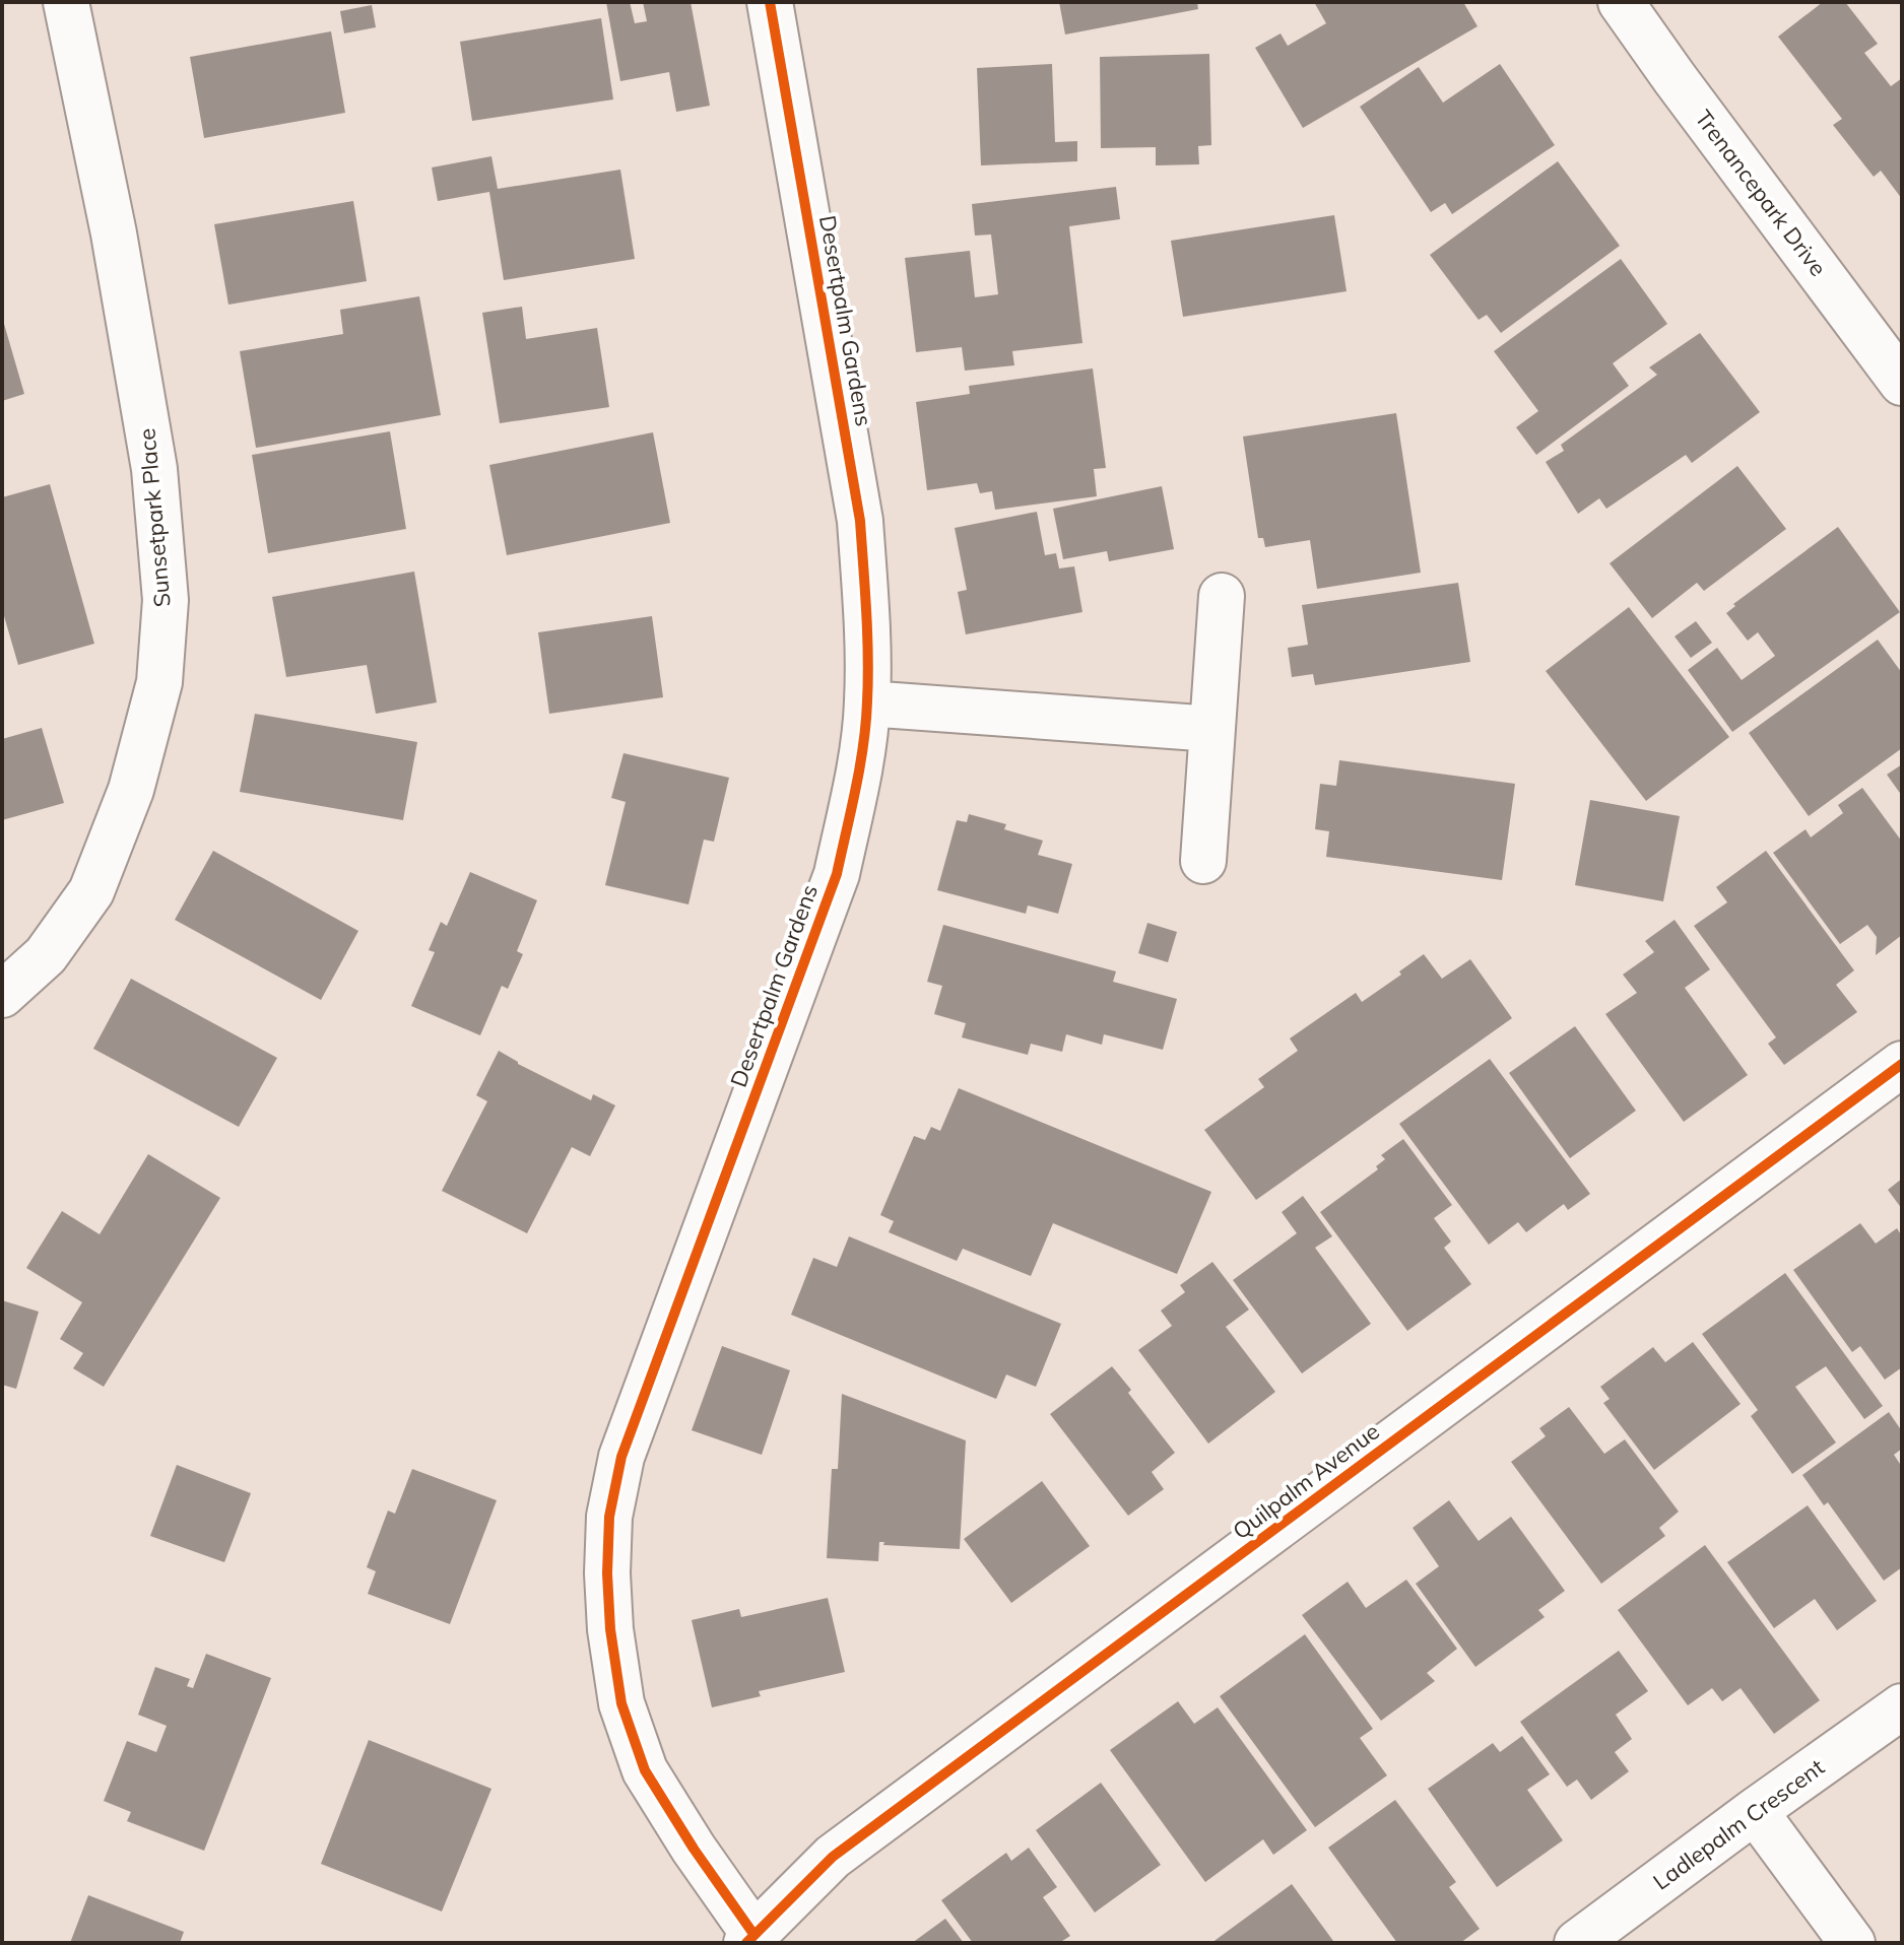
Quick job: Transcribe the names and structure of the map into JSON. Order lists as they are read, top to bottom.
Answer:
{
  "streets": {
    "street": [
      "Trenancepark Drive",
      "Desertpalm Gardens",
      "Sunsetpark Place",
      "Quilpalm Avenue",
      "Ladlepalm Crescent"
    ]
  },
  "crossings": [
    ["Desertpalm Gardens", "Quilpalm Avenue"]
  ]
}
